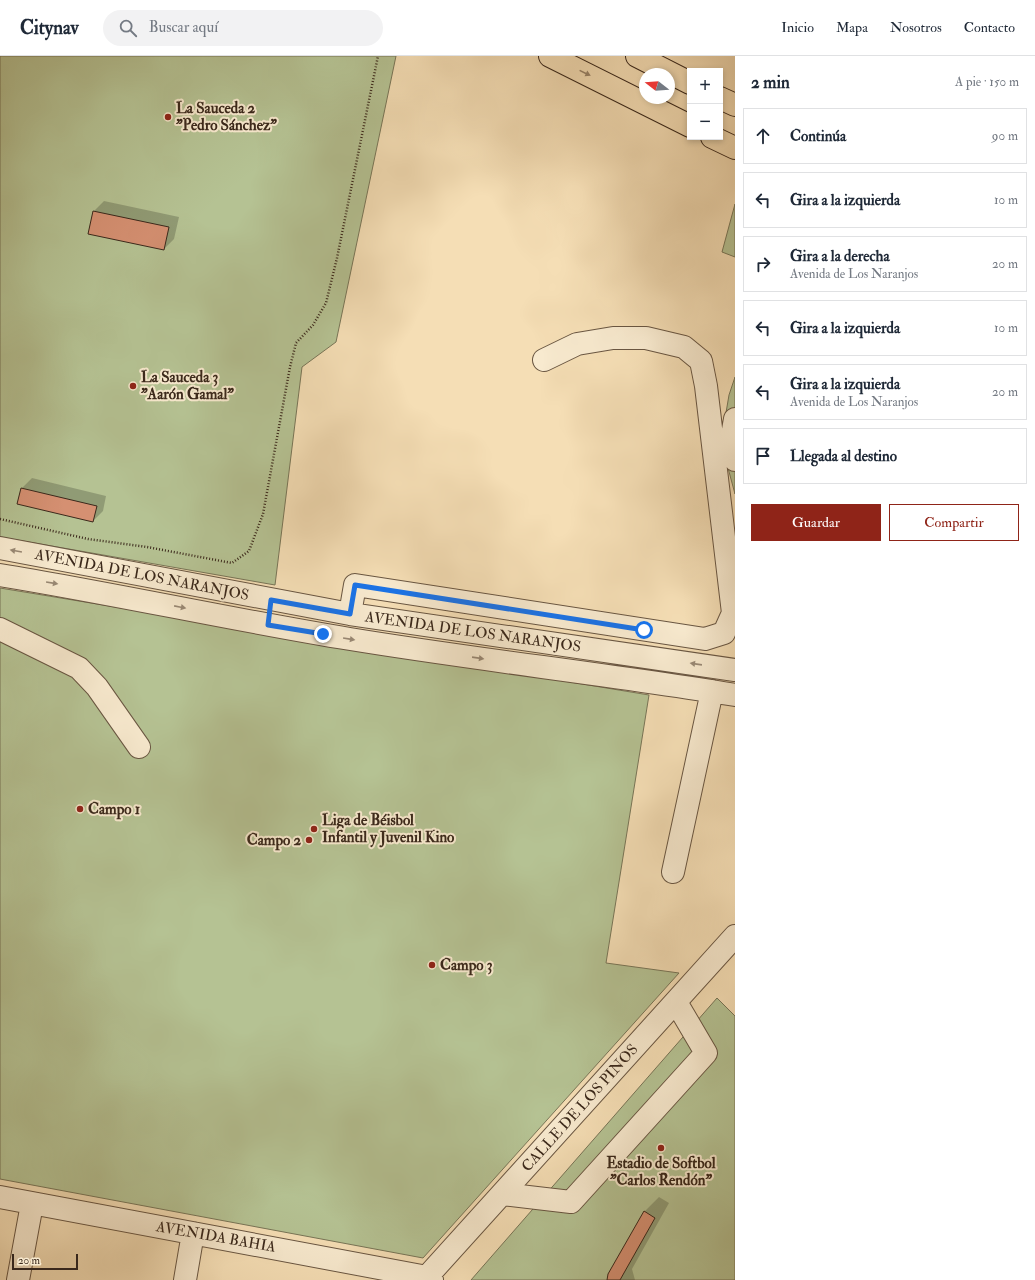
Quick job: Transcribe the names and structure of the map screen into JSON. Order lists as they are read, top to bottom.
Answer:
{
  "streets": {
    "street": ["AVENIDA DE LOS NARANJOS", "CALLE DE LOS PINOS", "AVENIDA BAHIA"]
  },
  "crossings": [
    ["CALLE DE LOS PINOS", "AVENIDA BAHIA"]
  ],
  "places": [
    "La Sauceda 2 \"Pedro Sánchez\"",
    "La Sauceda 3 \"Aarón Gamal\"",
    "Campo 1",
    "Liga de Béisbol Infantil y Juvenil Kino",
    "Campo 2",
    "Campo 3",
    "Estadio de Softbol \"Carlos Rendón\""
  ],
  "scale_bar": "20 m",
  "north": "left",
  "page": {
    "header": "Citynav",
    "search": "Buscar aquí",
    "nav": [
      "Inicio",
      "Mapa",
      "Nosotros",
      "Contacto"
    ],
    "heading": ["2 min", "A pie · 150 m"],
    "map_buttons": ["+", "−"],
    "list": [
      ["Continúa", "90 m"],
      ["Gira a la izquierda", "10 m"],
      ["Gira a la derecha", "Avenida de Los Naranjos", "20 m"],
      ["Gira a la izquierda", "10 m"],
      ["Gira a la izquierda", "Avenida de Los Naranjos", "20 m"],
      "Llegada al destino"
    ],
    "buttons": ["Guardar", "Compartir"],
    "scale": "20 m"
  }
}
